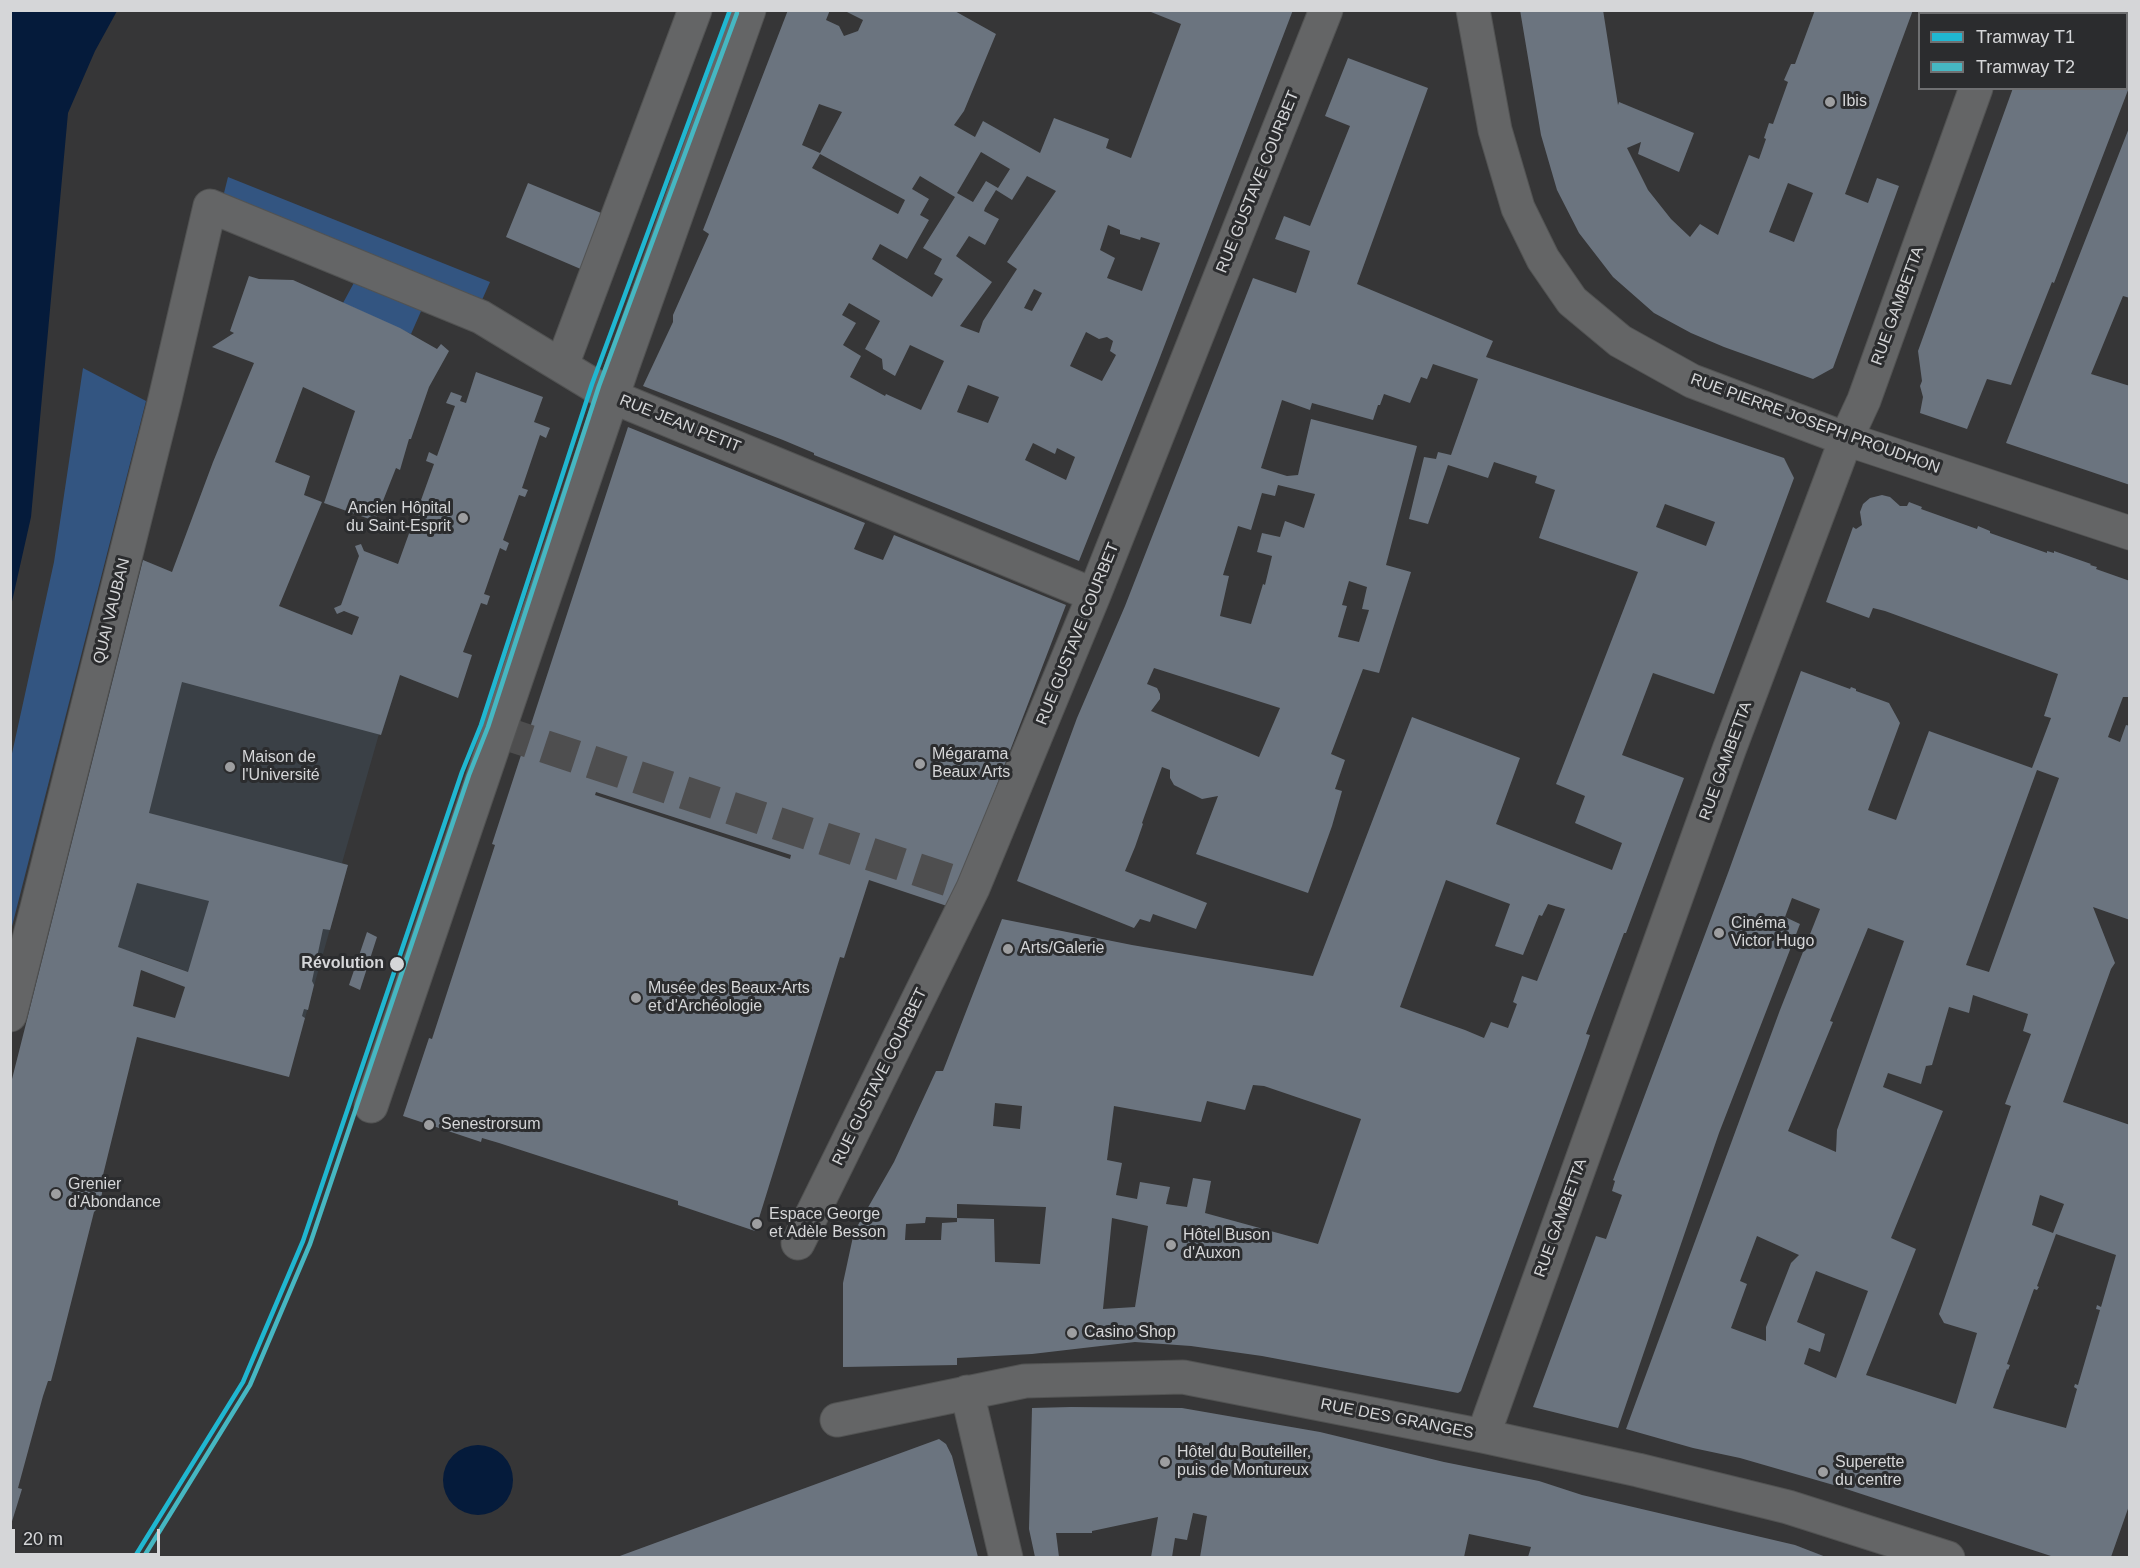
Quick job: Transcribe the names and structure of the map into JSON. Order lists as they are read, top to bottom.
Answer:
{
  "streets": {
    "street": [
      "RUE GUSTAVE COURBET",
      "RUE GAMBETTA",
      "RUE JEAN PETIT",
      "RUE PIERRE JOSEPH PROUDHON",
      "QUAI VAUBAN",
      "RUE DES GRANGES"
    ]
  },
  "crossings": [
    ["RUE GUSTAVE COURBET", "RUE JEAN PETIT"],
    ["RUE GAMBETTA", "RUE PIERRE JOSEPH PROUDHON"],
    ["RUE GAMBETTA", "RUE DES GRANGES"],
    ["RUE JEAN PETIT", "QUAI VAUBAN"]
  ],
  "places": [
    "Ibis",
    "Ancien Hôpital du Saint-Esprit",
    "Mégarama Beaux Arts",
    "Maison de l'Université",
    "Cinéma Victor Hugo",
    "Arts/Galerie",
    "Révolution",
    "Musée des Beaux-Arts et d'Archéologie",
    "Senestrorsum",
    "Grenier d'Abondance",
    "Espace George et Adèle Besson",
    "Hôtel Buson d'Auxon",
    "Casino Shop",
    "Hôtel du Bouteiller, puis de Montureux",
    "Superette du centre"
  ],
  "lines": ["tram line T1", "tram line T2"],
  "legend": ["Tramway T1", "Tramway T2"],
  "scale_bar": "20 m"
}
